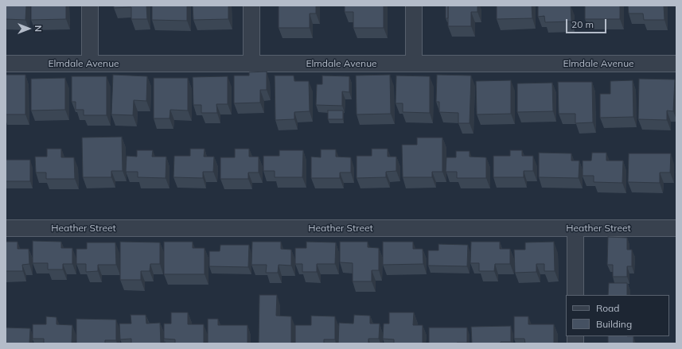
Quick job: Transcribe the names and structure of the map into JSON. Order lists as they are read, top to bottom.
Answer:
{
  "streets": {
    "street": ["Elmdale Avenue", "Heather Street"]
  },
  "legend": ["Road", "Building"],
  "scale_bar": "20 m",
  "north": "right"
}
